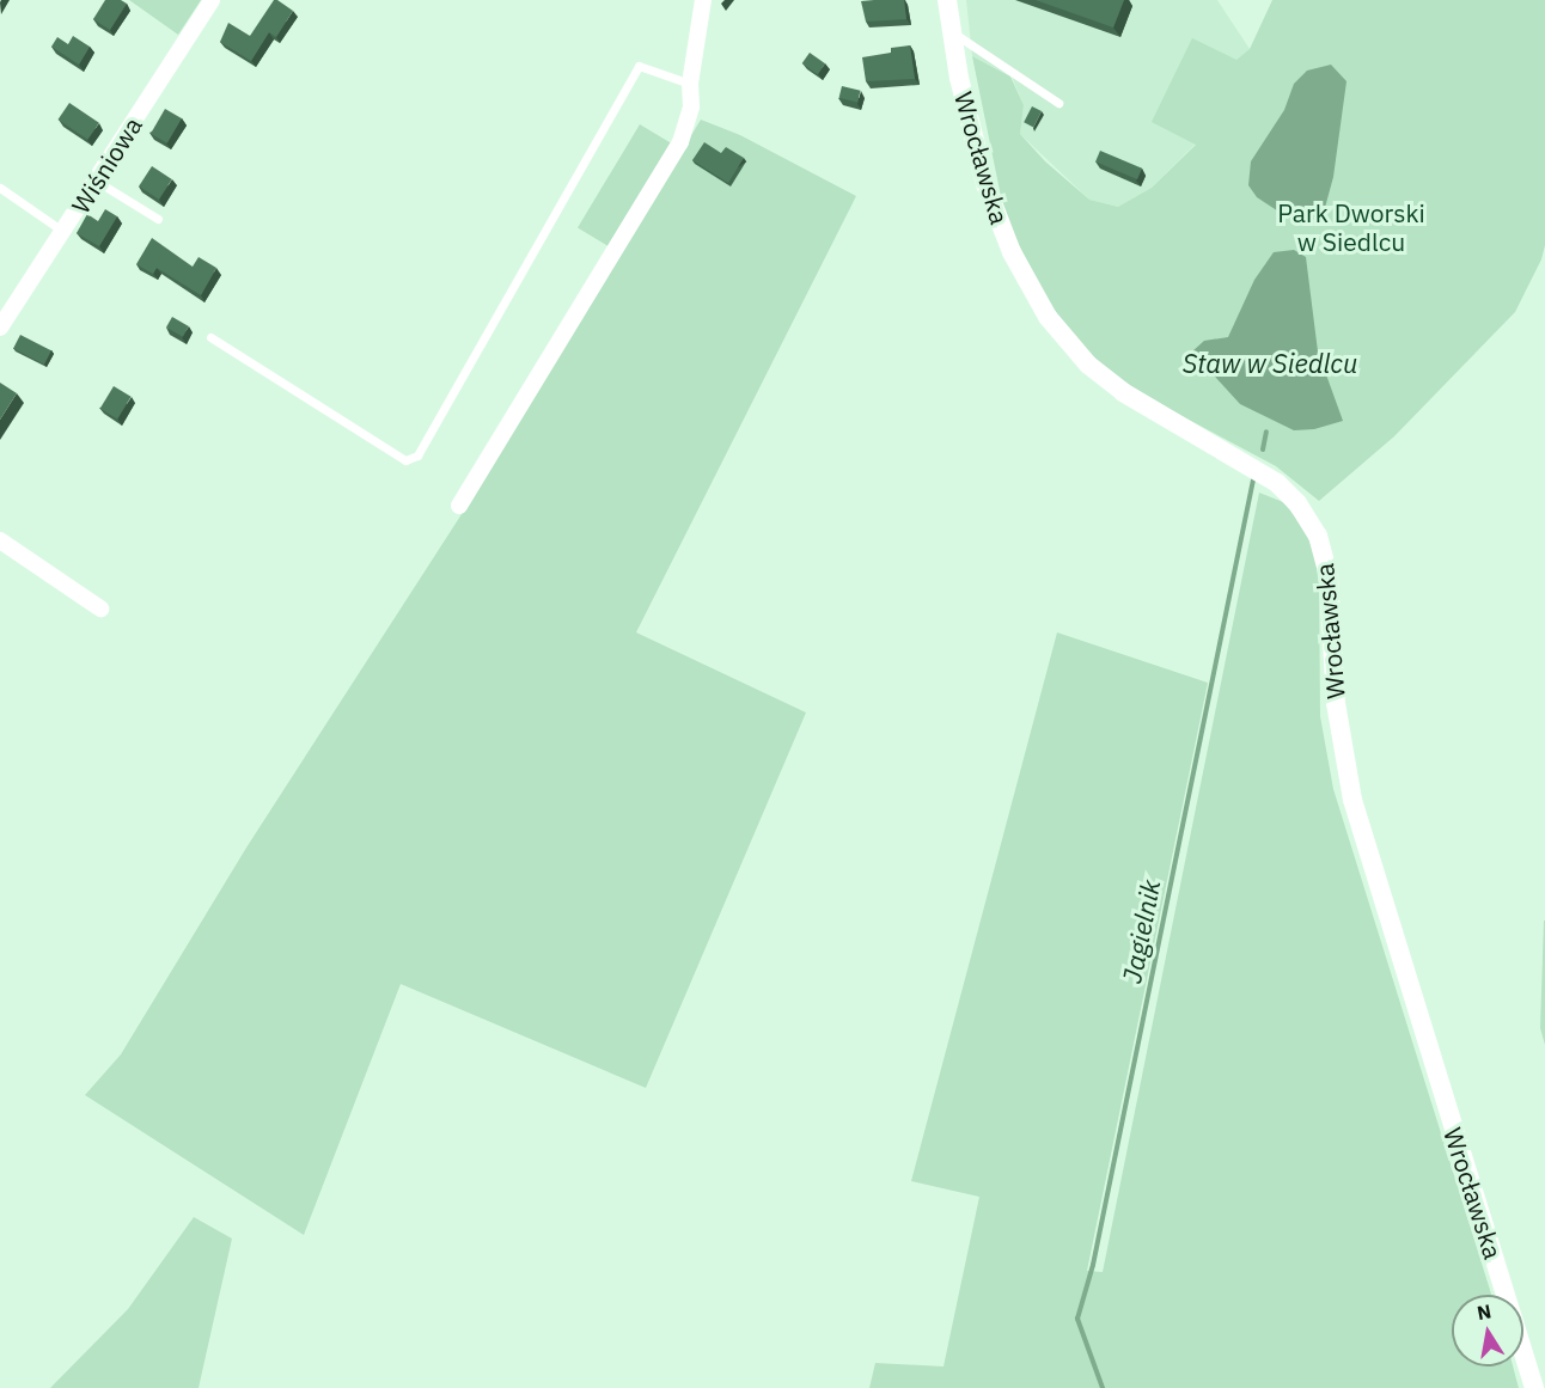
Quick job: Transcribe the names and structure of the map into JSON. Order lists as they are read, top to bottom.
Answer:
{
  "streets": {
    "street": ["Wrocławska", "Wiśniowa"]
  },
  "water": ["Staw w Siedlcu", "Jagielnik"],
  "parks": ["Park Dworski w Siedlcu"],
  "north": "top"
}
